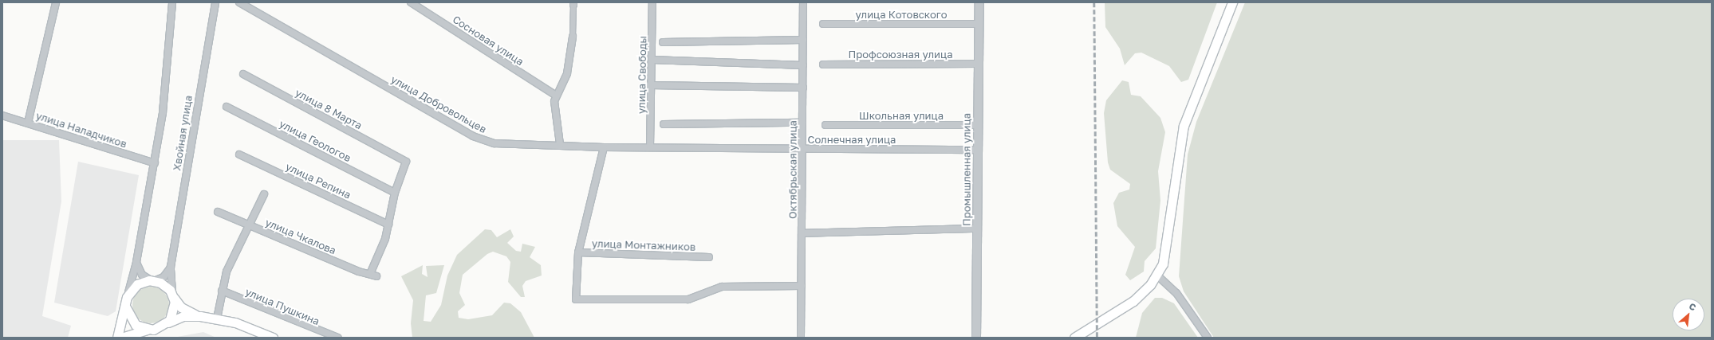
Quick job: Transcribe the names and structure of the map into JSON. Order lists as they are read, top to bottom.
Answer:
{
  "streets": {
    "street": [
      "улица Котовского",
      "Сосновая улица",
      "Профсоюзная улица",
      "улица Свободы",
      "улица Добровольцев",
      "улица 8 Марта",
      "Школьная улица",
      "улица Наладчиков",
      "Хвойная улица",
      "Солнечная улица",
      "улица Геологов",
      "Октябрьская улица",
      "Промышленная улица",
      "улица Репина",
      "улица Чкалова",
      "улица Монтажников",
      "улица Пушкина"
    ]
  },
  "crossings": [
    ["улица Котовского", "Промышленная улица"],
    ["Профсоюзная улица", "Промышленная улица"],
    ["улица Свободы", "улица Добровольцев"],
    ["улица Свободы", "Солнечная улица"],
    ["улица Добровольцев", "Солнечная улица"],
    ["улица Добровольцев", "улица Монтажников"],
    ["улица 8 Марта", "улица Геологов"],
    ["Школьная улица", "Промышленная улица"],
    ["Солнечная улица", "Октябрьская улица"],
    ["Солнечная улица", "Промышленная улица"],
    ["Октябрьская улица", "улица Монтажников"],
    ["улица Репина", "улица Чкалова"]
  ],
  "north": "top right"
}
